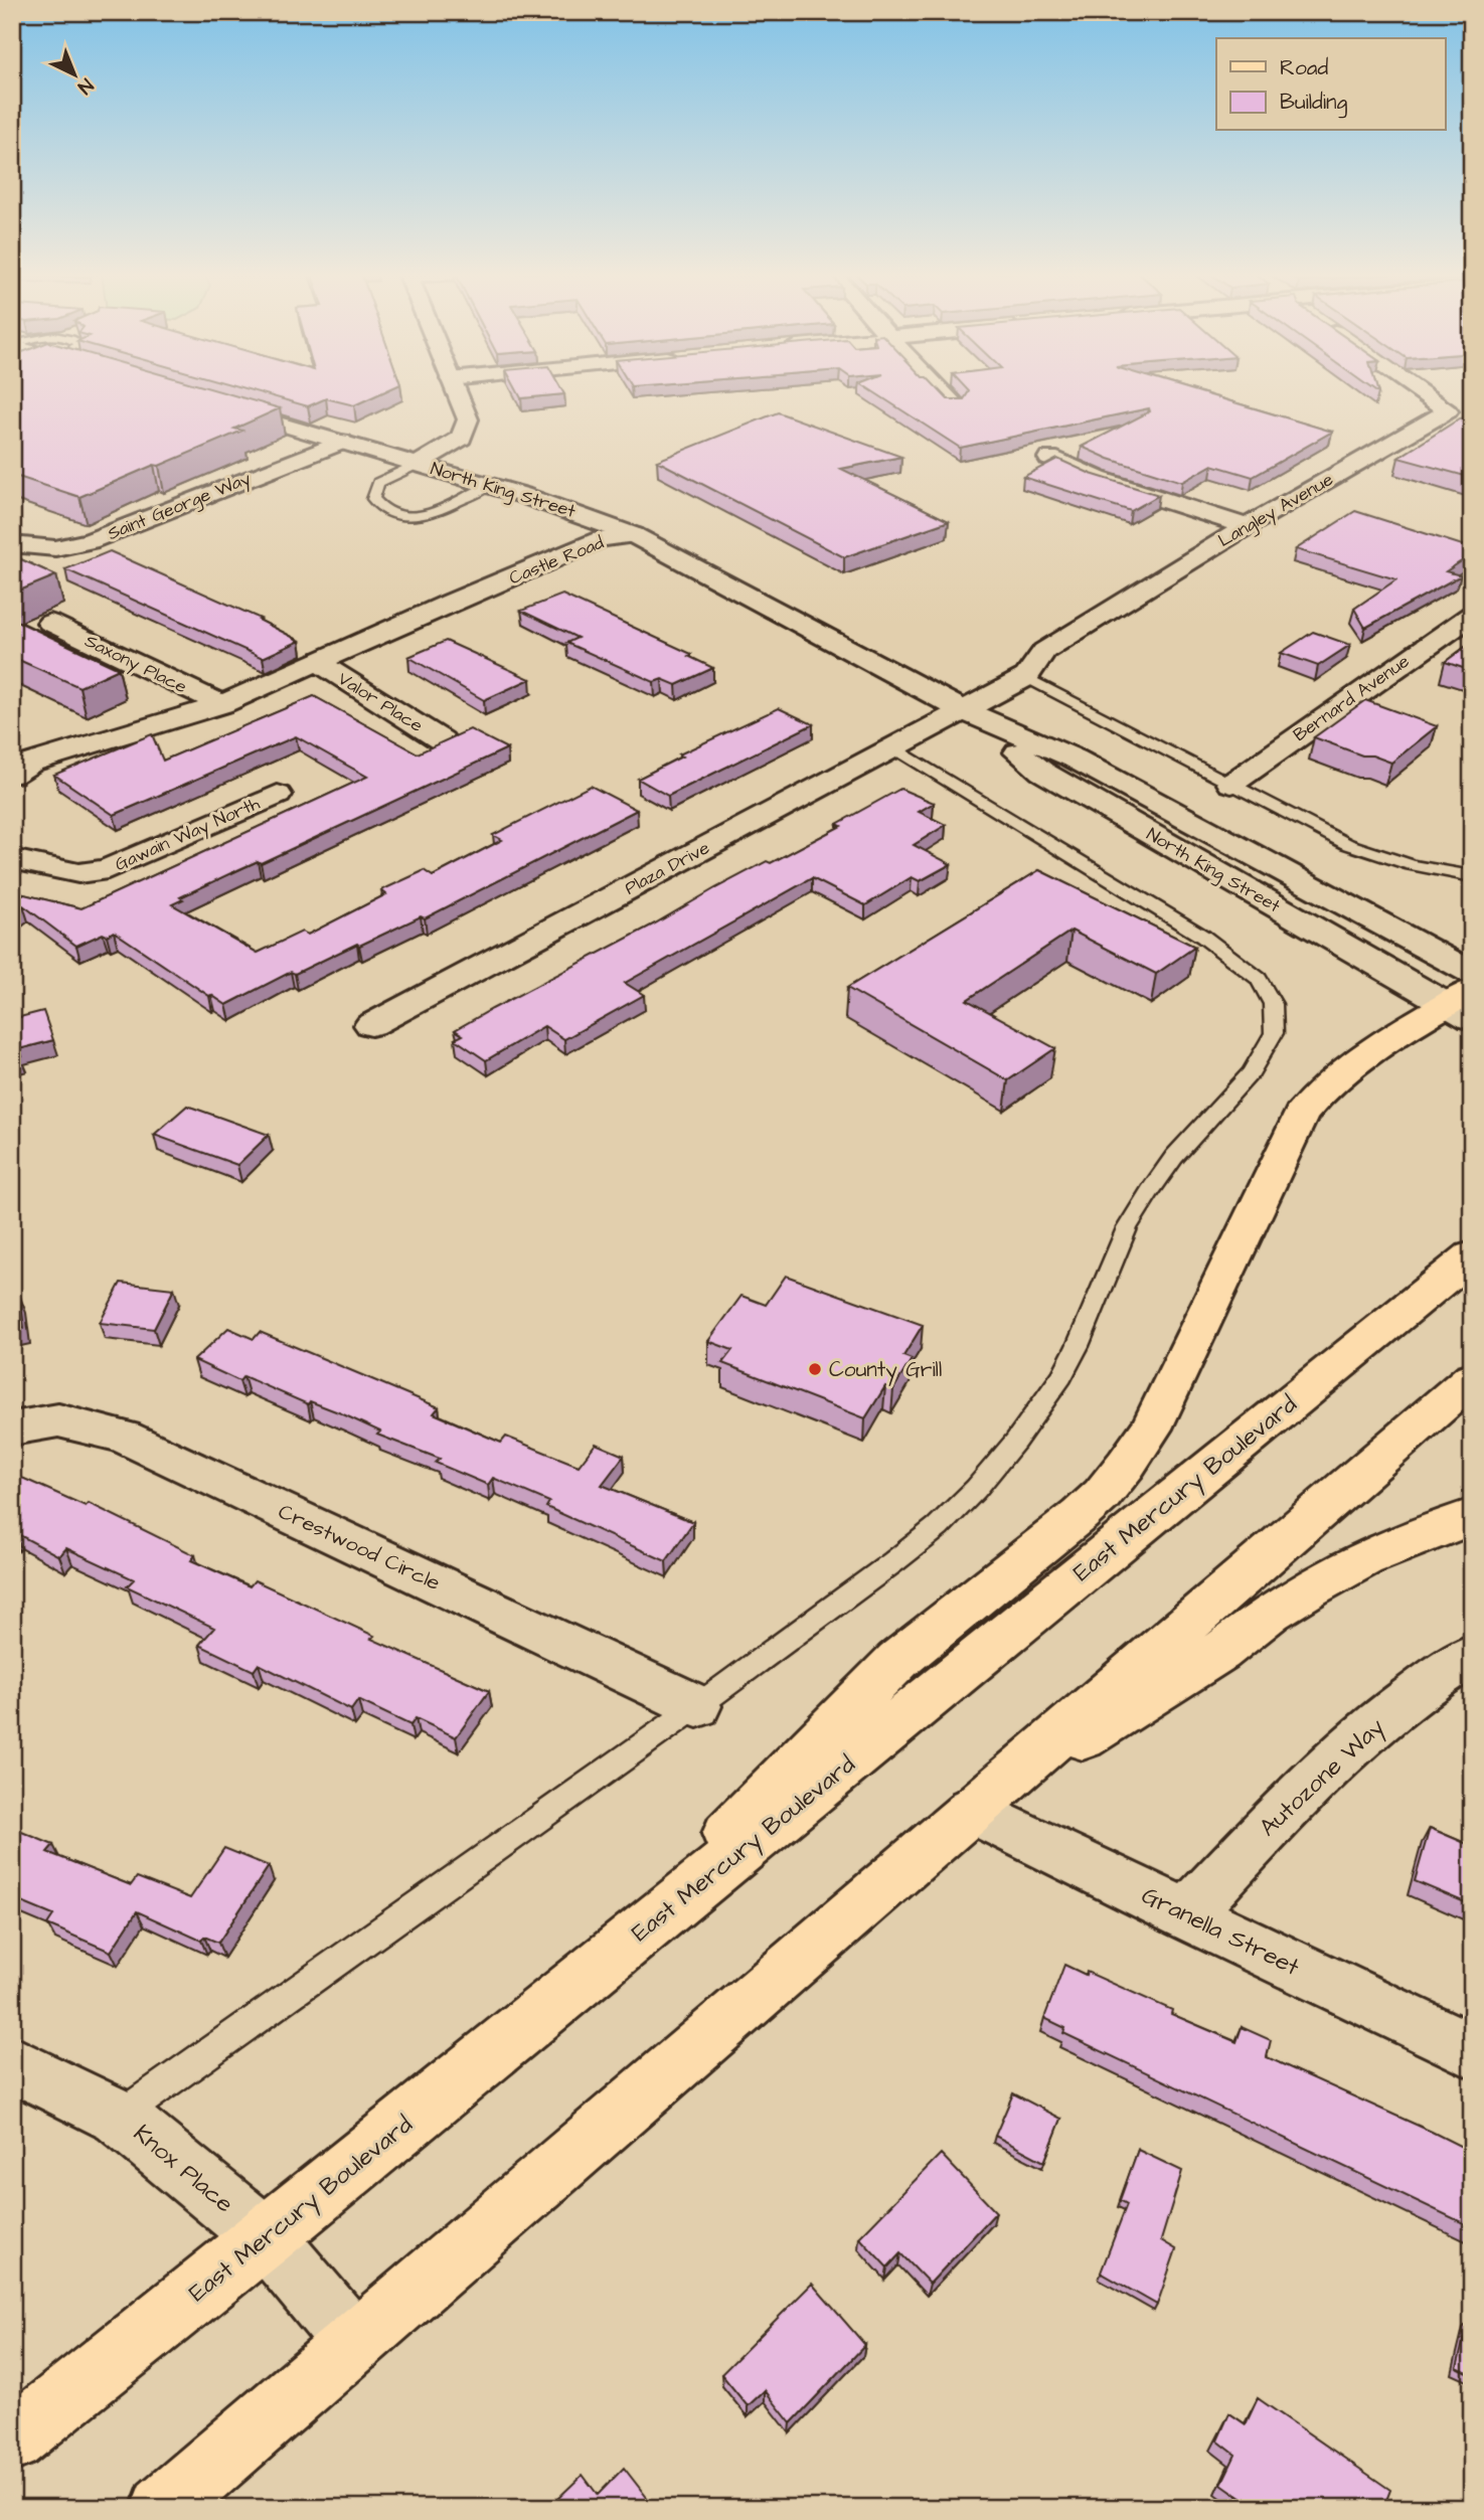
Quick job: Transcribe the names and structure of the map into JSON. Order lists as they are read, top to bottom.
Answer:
{
  "streets": {
    "main road": ["East Mercury Boulevard"],
    "street": [
      "North King Street",
      "Saint George Way",
      "Langley Avenue",
      "Castle Road",
      "Saxony Place",
      "Bernard Avenue",
      "Valor Place",
      "Gawain Way North",
      "Plaza Drive",
      "Crestwood Circle",
      "Autozone Way",
      "Granella Street",
      "Knox Place"
    ]
  },
  "crossings": [
    ["North King Street", "Saint George Way"],
    ["North King Street", "Langley Avenue"],
    ["North King Street", "Castle Road"],
    ["North King Street", "Plaza Drive"],
    ["Langley Avenue", "Plaza Drive"],
    ["Castle Road", "Saxony Place"],
    ["Castle Road", "Valor Place"],
    ["East Mercury Boulevard", "Knox Place"],
    ["Autozone Way", "Granella Street"]
  ],
  "places": ["County Grill"],
  "legend": ["Road", "Building"],
  "north": "bottom right"
}
